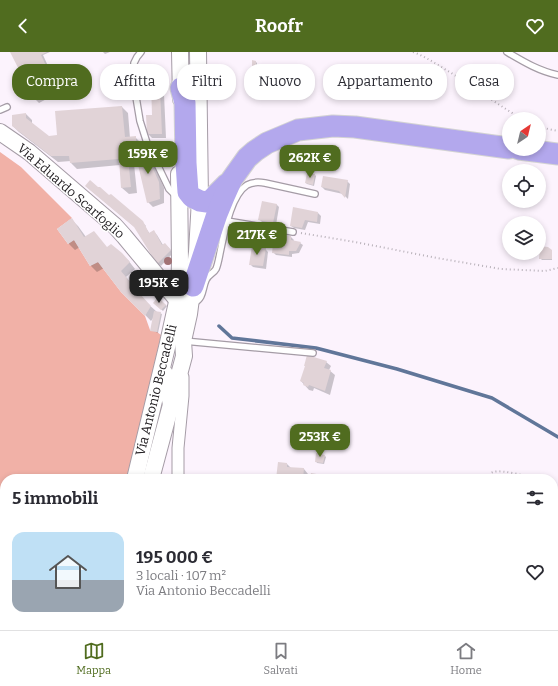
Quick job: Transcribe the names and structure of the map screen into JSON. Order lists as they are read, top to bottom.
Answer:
{
  "streets": {
    "main road": ["Via Eduardo Scarfoglio", "Via Antonio Beccadelli"]
  },
  "crossings": [
    ["Via Eduardo Scarfoglio", "Via Antonio Beccadelli"]
  ],
  "north": "top right",
  "page": {
    "header": "Roofr",
    "chip": [
      "Compra",
      "Affitta",
      "Filtri",
      "Nuovo",
      "Appartamento",
      "Casa"
    ],
    "price": [
      "159K €",
      "262K €",
      "217K €",
      "195K €",
      "253K €"
    ],
    "heading": "5 immobili",
    "list": [
      {
        "name": "195 000 €",
        "note": "3 locali · 107 m² · Via Antonio Beccadelli"
      }
    ],
    "tabs": ["Mappa", "Salvati", "Home"]
  }
}
